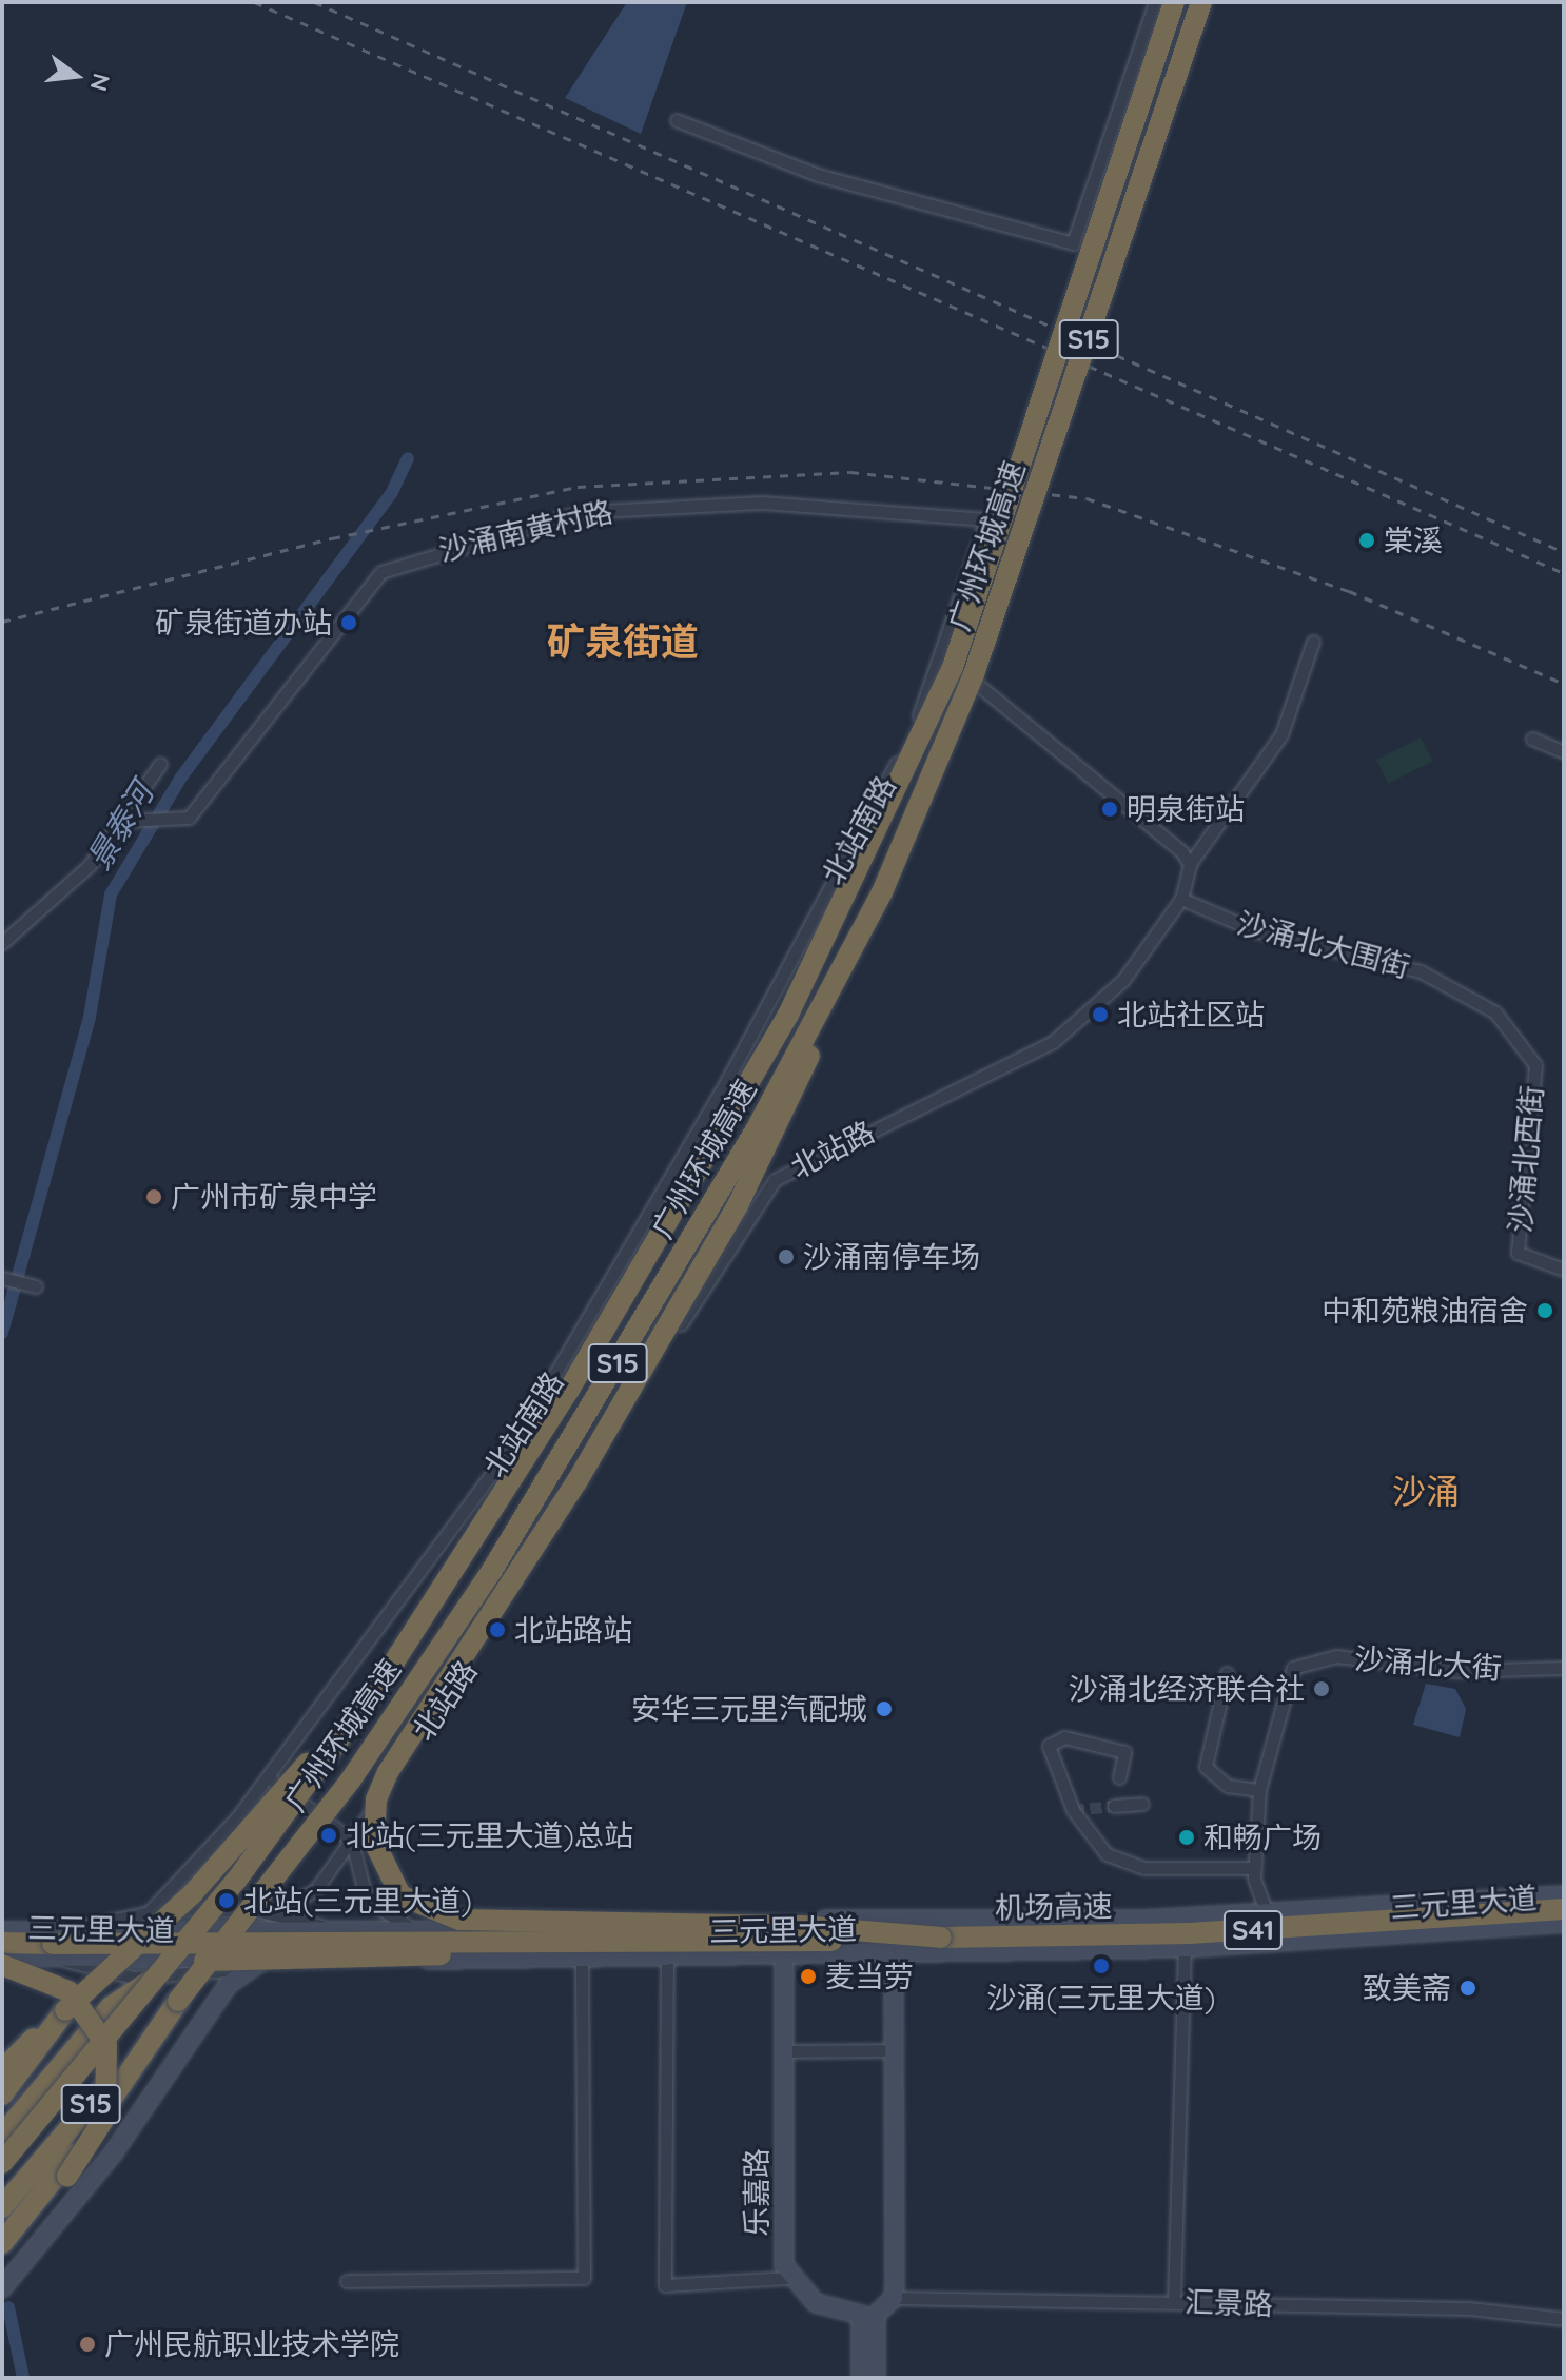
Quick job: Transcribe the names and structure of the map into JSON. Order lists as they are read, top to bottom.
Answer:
{
  "streets": {
    "highway": [
      "S15",
      "广州环城高速",
      "机场高速",
      "S41"
    ],
    "main road": ["三元里大道", "乐嘉路"],
    "street": [
      "沙涌南黄村路",
      "北站南路",
      "沙涌北大围街",
      "北站路",
      "沙涌北西街",
      "沙涌北大街",
      "汇景路"
    ]
  },
  "crossings": [
    ["沙涌南黄村路", "北站南路"],
    ["沙涌北大围街", "北站路"],
    ["沙涌北大围街", "沙涌北西街"],
    ["沙涌北大街", "三元里大道"],
    ["三元里大道", "机场高速"],
    ["三元里大道", "乐嘉路"]
  ],
  "districts": ["矿泉街道", "沙涌"],
  "water": ["景泰河"],
  "places": [
    "棠溪",
    "矿泉街道办站",
    "明泉街站",
    "北站社区站",
    "广州市矿泉中学",
    "沙涌南停车场",
    "中和苑粮油宿舍",
    "北站路站",
    "沙涌北经济联合社",
    "安华三元里汽配城",
    "北站(三元里大道)总站",
    "和畅广场",
    "北站(三元里大道)",
    "沙涌(三元里大道)",
    "麦当劳",
    "致美斋",
    "广州民航职业技术学院"
  ],
  "north": "right"
}
